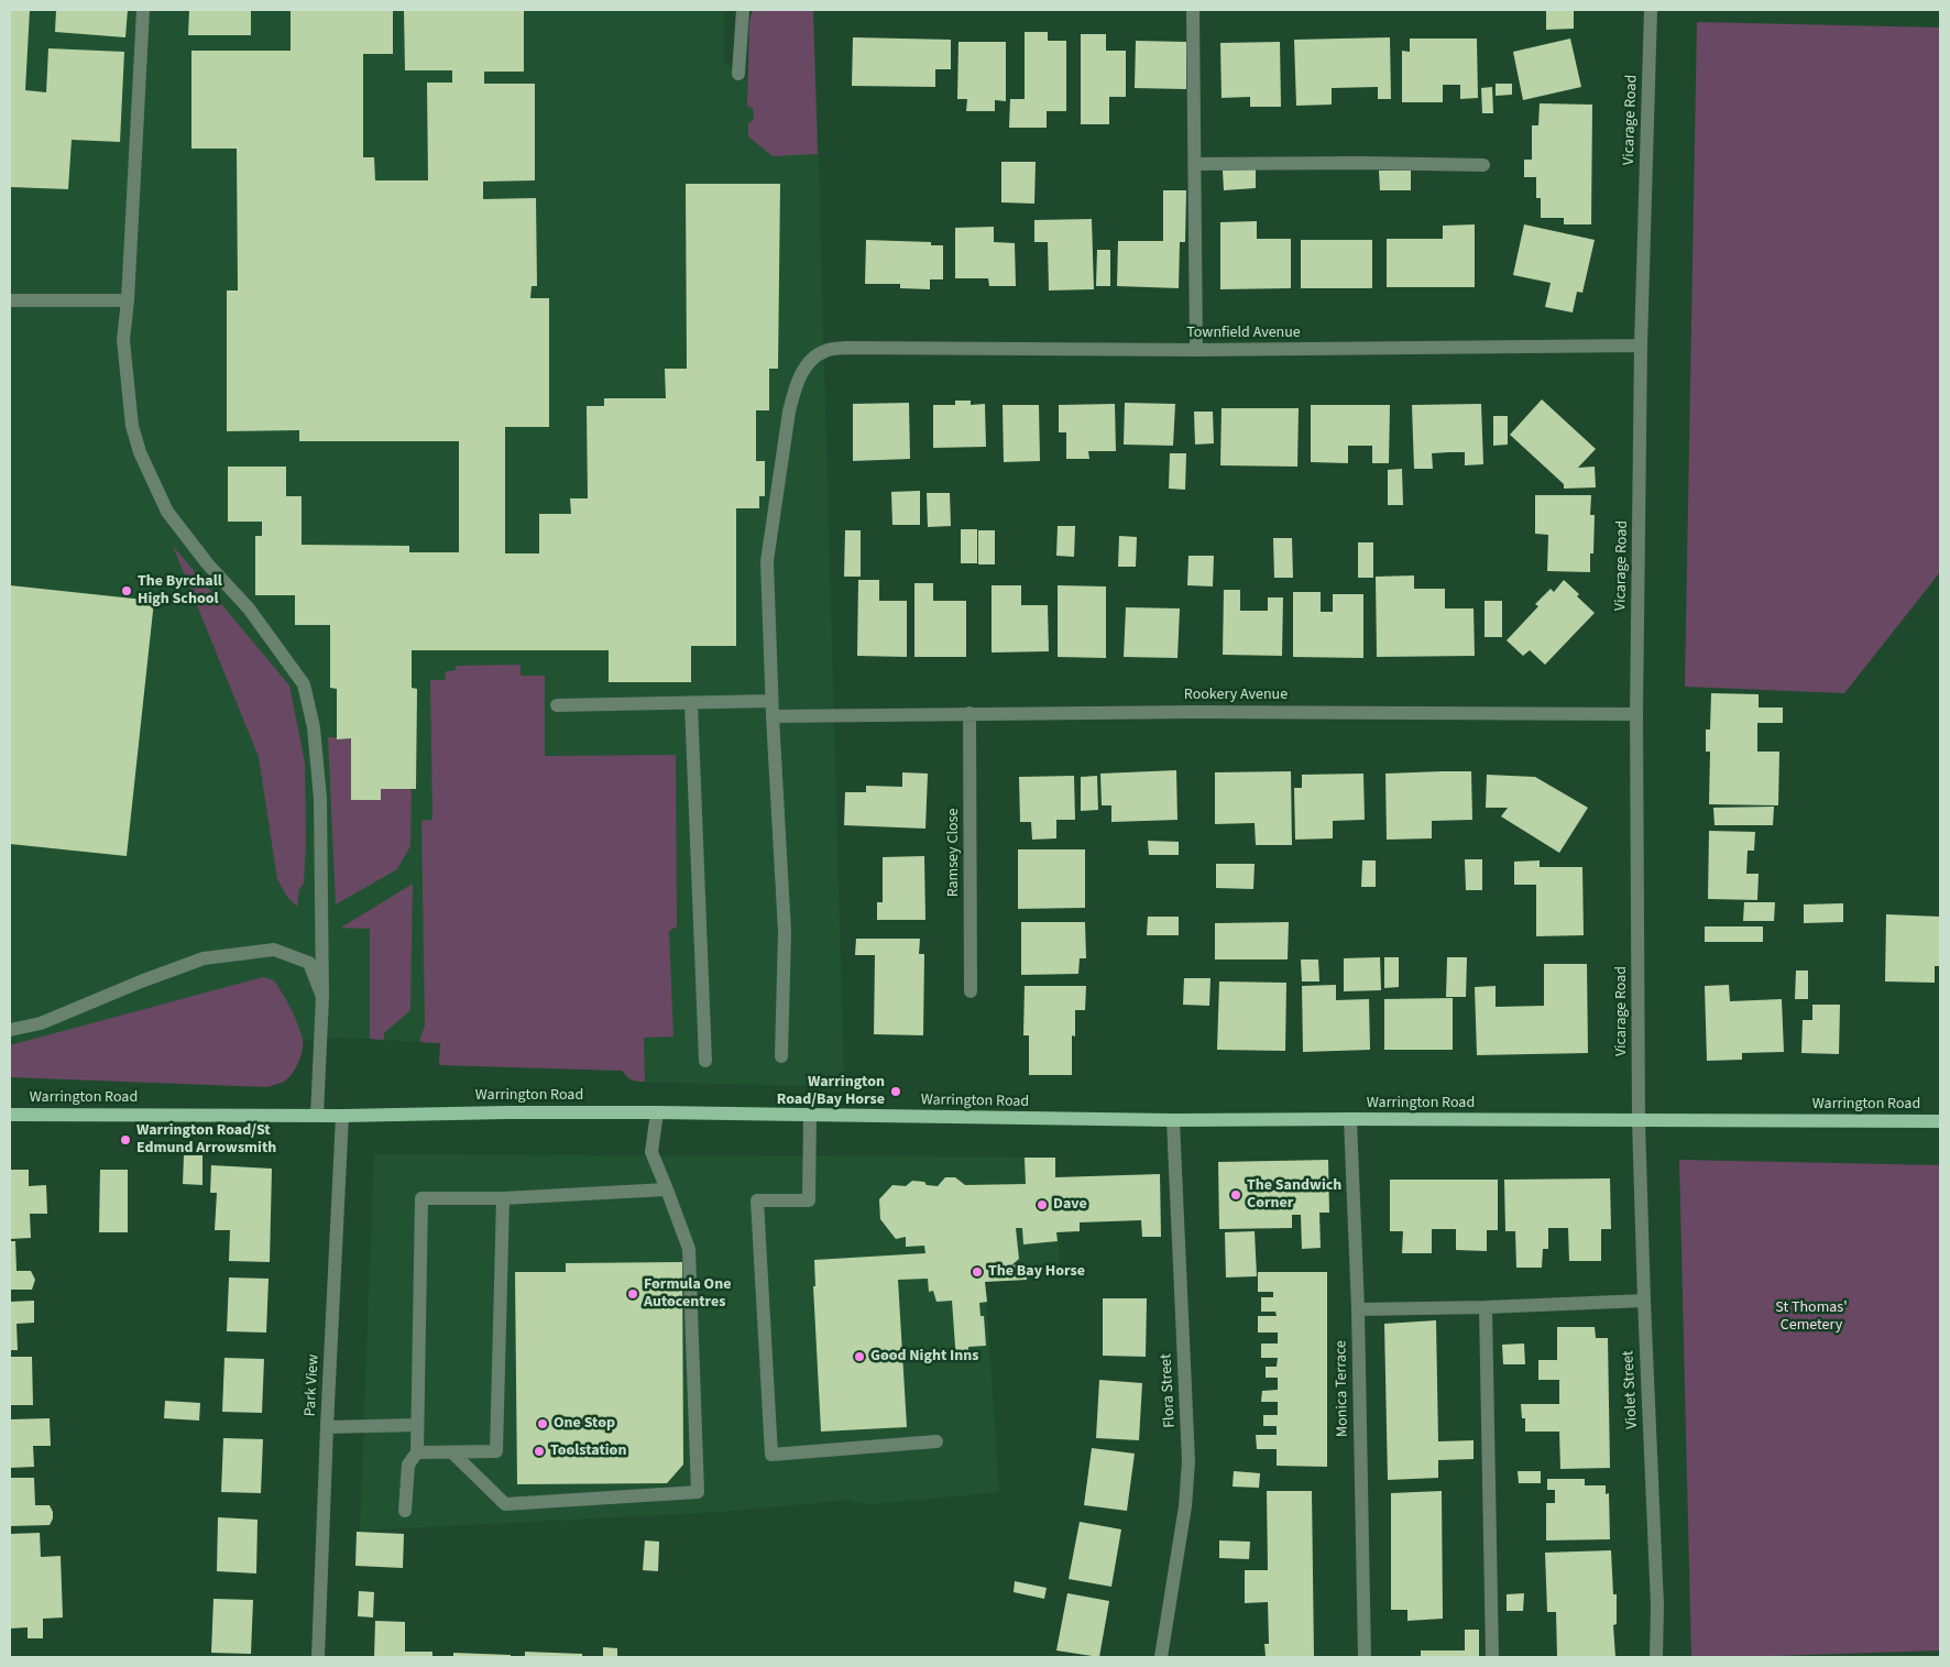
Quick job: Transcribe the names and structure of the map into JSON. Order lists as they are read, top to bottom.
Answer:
{
  "streets": {
    "main road": ["Warrington Road"],
    "street": [
      "Vicarage Road",
      "Townfield Avenue",
      "Rookery Avenue",
      "Ramsey Close",
      "Park View",
      "Monica Terrace",
      "Violet Street",
      "Flora Street"
    ]
  },
  "crossings": [
    ["Vicarage Road", "Townfield Avenue"],
    ["Vicarage Road", "Rookery Avenue"],
    ["Vicarage Road", "Warrington Road"],
    ["Vicarage Road", "Violet Street"],
    ["Townfield Avenue", "Rookery Avenue"],
    ["Rookery Avenue", "Ramsey Close"],
    ["Warrington Road", "Park View"],
    ["Warrington Road", "Monica Terrace"],
    ["Warrington Road", "Violet Street"],
    ["Warrington Road", "Flora Street"]
  ],
  "parks": ["St Thomas' Cemetery"],
  "places": [
    "The Byrchall High School",
    "Warrington Road/Bay Horse",
    "Warrington Road/St Edmund Arrowsmith",
    "The Sandwich Corner",
    "Dave",
    "The Bay Horse",
    "Formula One Autocentres",
    "Good Night Inns",
    "One Stop",
    "Toolstation"
  ]
}
